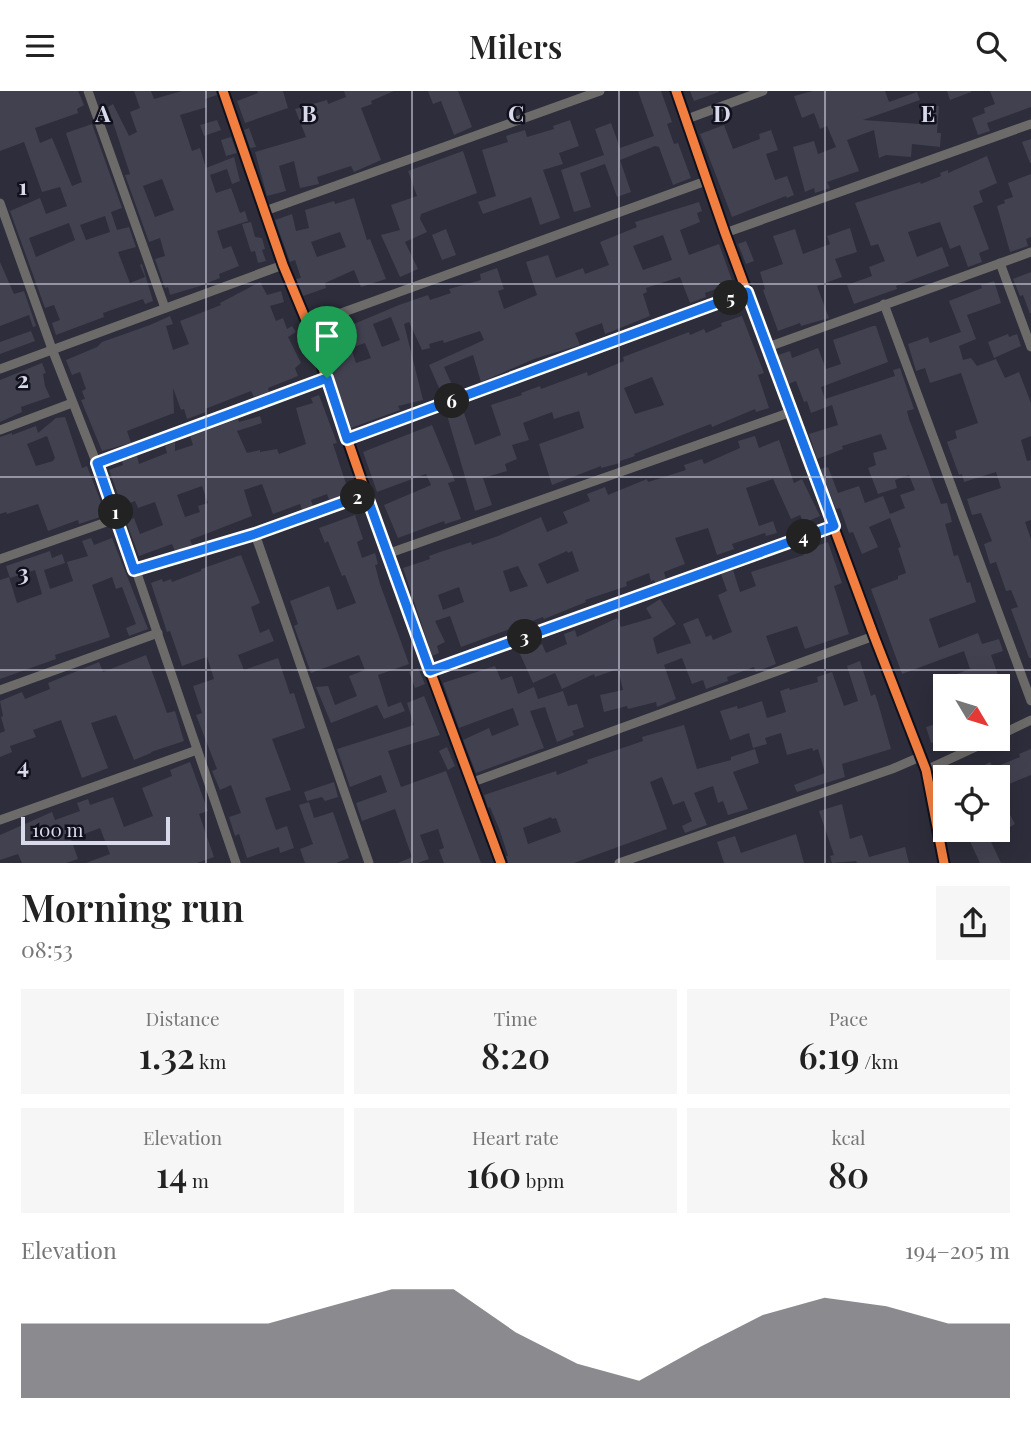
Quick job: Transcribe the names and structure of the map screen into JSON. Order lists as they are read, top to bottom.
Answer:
{
  "scale_bar": "100 m",
  "north": "bottom right",
  "page": {
    "header": "Milers",
    "pins": [
      "5",
      "6",
      "2",
      "1",
      "4",
      "3"
    ],
    "scale": "100 m",
    "heading": ["Morning run", "08:53"],
    "stats": [
      ["Distance", "1.32 km"],
      ["Time", "8:20"],
      ["Pace", "6:19 /km"],
      ["Elevation", "14 m"],
      ["Heart rate", "160 bpm"],
      ["kcal", "80"]
    ],
    "chart": ["Elevation", "194–205 m"]
  },
  "grid": {
    "columns": [
      "A",
      "B",
      "C",
      "D",
      "E"
    ],
    "rows": [
      "1",
      "2",
      "3",
      "4"
    ]
  }
}
